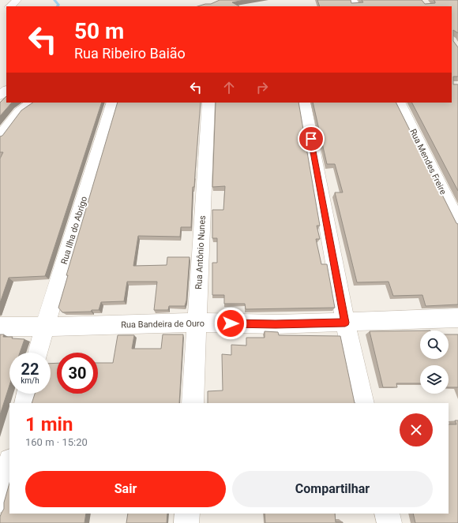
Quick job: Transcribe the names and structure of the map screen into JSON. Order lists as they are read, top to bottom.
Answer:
{
  "streets": {
    "street": [
      "Rua Mendes Freire",
      "Rua Ilha do Abrigo",
      "Rua Antônio Nunes",
      "Rua Bandeira de Ouro"
    ]
  },
  "crossings": [
    ["Rua Ilha do Abrigo", "Rua Bandeira de Ouro"],
    ["Rua Antônio Nunes", "Rua Bandeira de Ouro"]
  ],
  "page": {
    "turn": ["50 m", "Rua Ribeiro Baião"],
    "speed": "22 km/h",
    "limit": "30",
    "heading": ["1 min", "160 m · 15:20"],
    "buttons": ["Sair", "Compartilhar"]
  }
}
